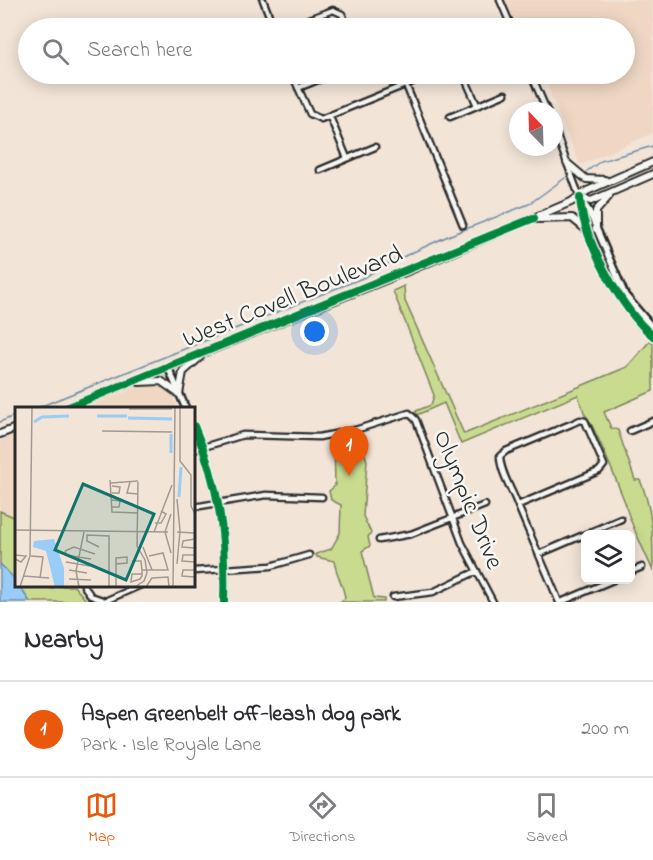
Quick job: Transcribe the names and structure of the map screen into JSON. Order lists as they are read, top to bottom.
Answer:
{
  "streets": {
    "main road": ["West Covell Boulevard"],
    "street": ["Olympic Drive"]
  },
  "north": "top left",
  "page": {
    "search": "Search here",
    "pins": "1",
    "heading": "Nearby",
    "list": [
      {
        "mark": "1",
        "name": "Aspen Greenbelt off-leash dog park",
        "note": "Park · Isle Royale Lane",
        "value": "200 m"
      }
    ],
    "nav": ["Map", "Directions", "Saved"]
  }
}
